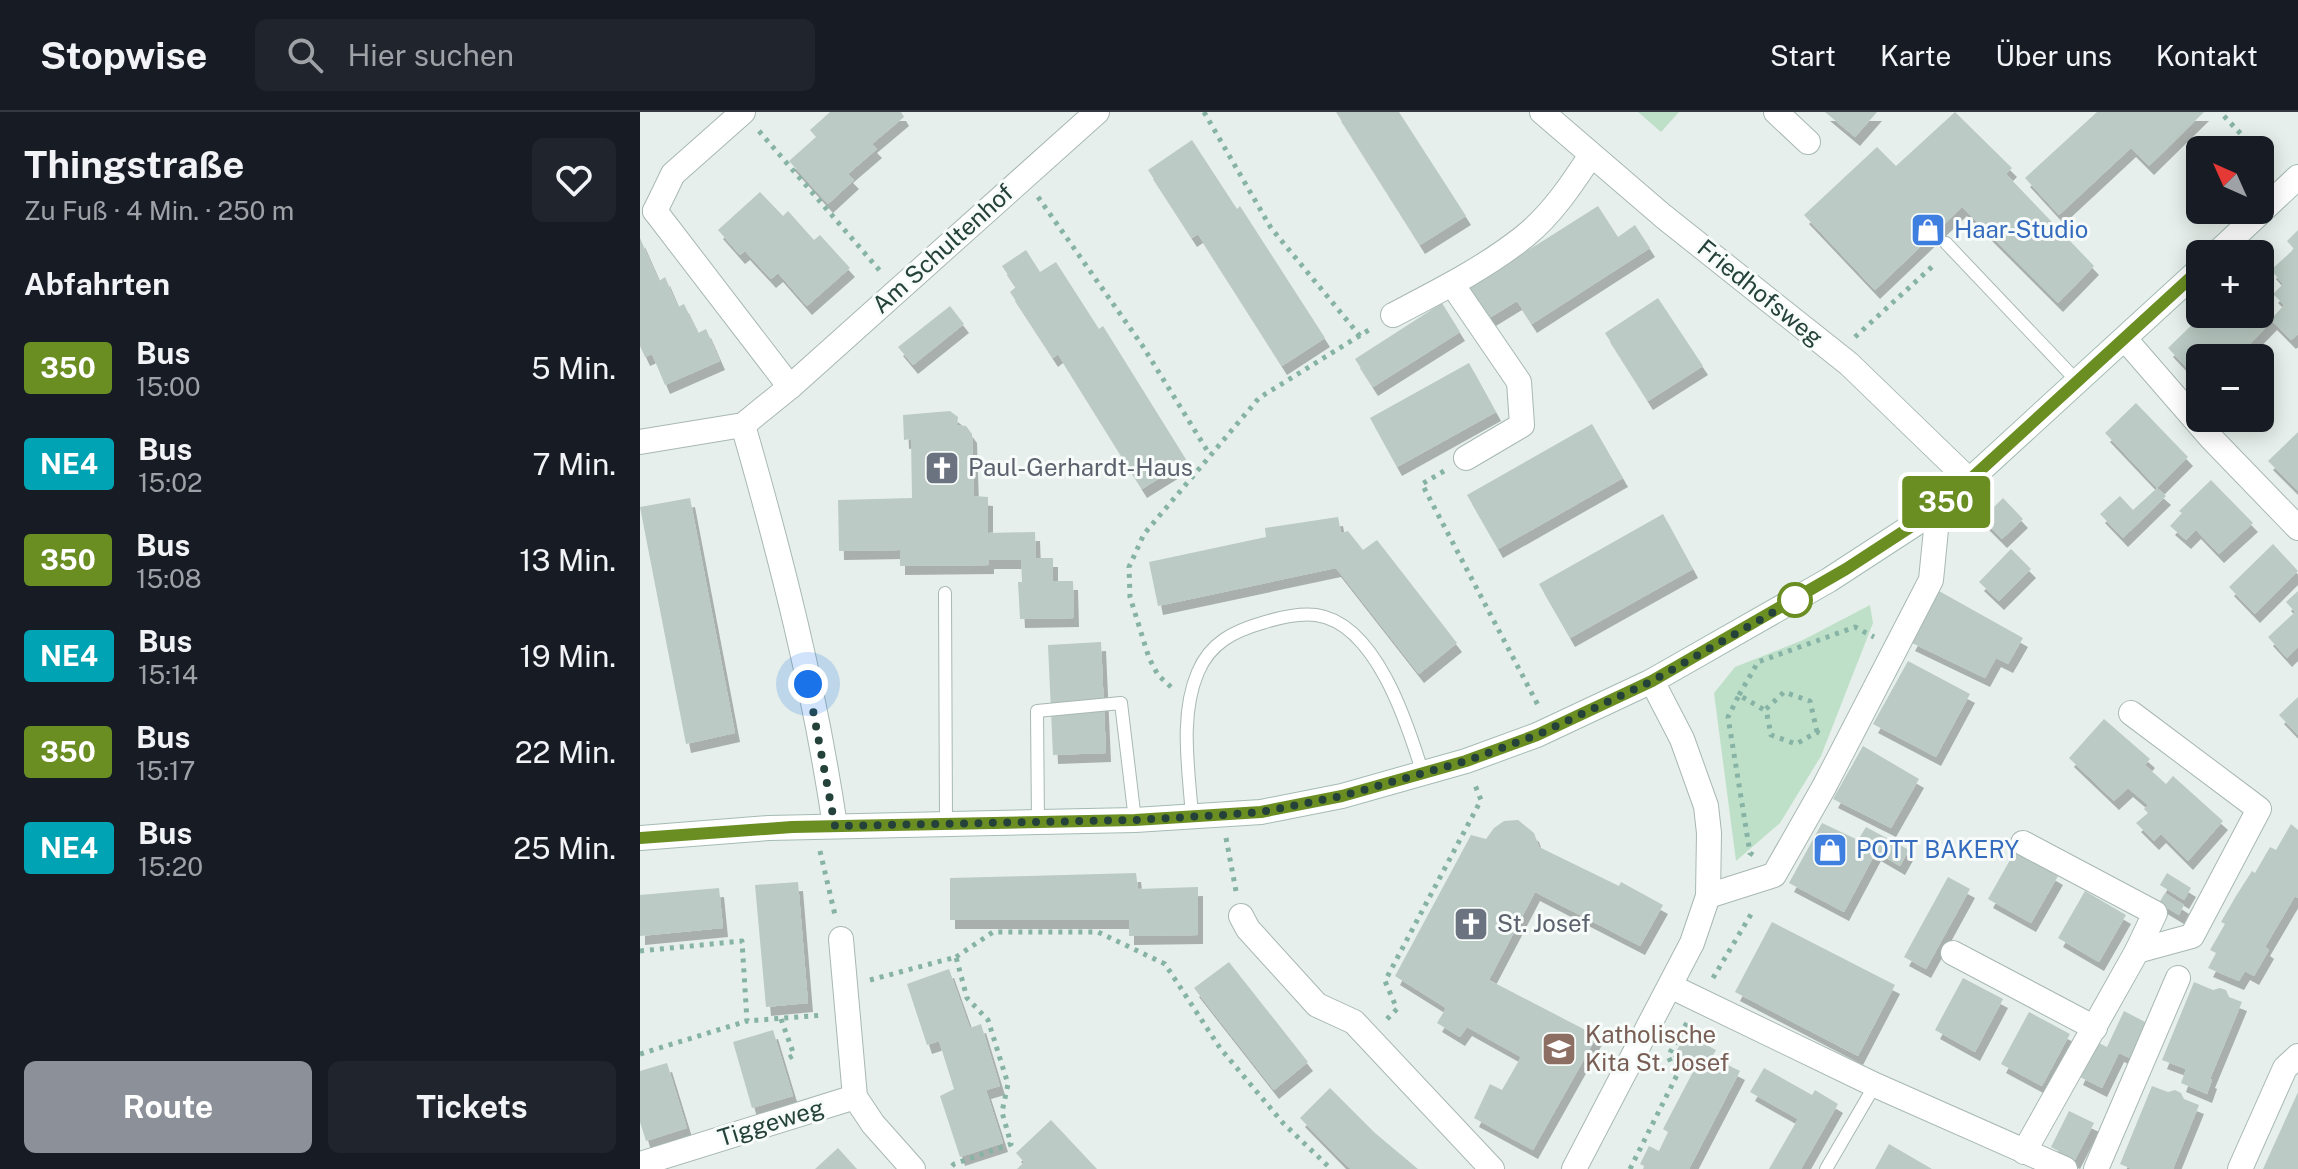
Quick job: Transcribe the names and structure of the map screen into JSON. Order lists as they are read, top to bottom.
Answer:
{
  "streets": {
    "street": ["Am Schultenhof", "Friedhofsweg", "Tiggeweg"]
  },
  "places": {
    "shop": ["Haar-Studio", "POTT BAKERY"],
    "church": ["Paul-Gerhardt-Haus", "St. Josef"],
    "school or university": ["Katholische Kita St. Josef"]
  },
  "lines": ["bus line 350"],
  "north": "top left",
  "page": {
    "header": "Stopwise",
    "search": "Hier suchen",
    "nav": [
      "Start",
      "Karte",
      "Über uns",
      "Kontakt"
    ],
    "heading": [
      ["Thingstraße", "Zu Fuß · 4 Min. · 250 m"],
      "Abfahrten"
    ],
    "on_map": "350",
    "map_buttons": ["+", "−"],
    "list": [
      {
        "mark": "350",
        "name": "Bus",
        "note": "15:00",
        "value": "5 Min."
      },
      {
        "mark": "NE4",
        "name": "Bus",
        "note": "15:02",
        "value": "7 Min."
      },
      {
        "mark": "350",
        "name": "Bus",
        "note": "15:08",
        "value": "13 Min."
      },
      {
        "mark": "NE4",
        "name": "Bus",
        "note": "15:14",
        "value": "19 Min."
      },
      {
        "mark": "350",
        "name": "Bus",
        "note": "15:17",
        "value": "22 Min."
      },
      {
        "mark": "NE4",
        "name": "Bus",
        "note": "15:20",
        "value": "25 Min."
      }
    ],
    "buttons": ["Route", "Tickets"]
  }
}
